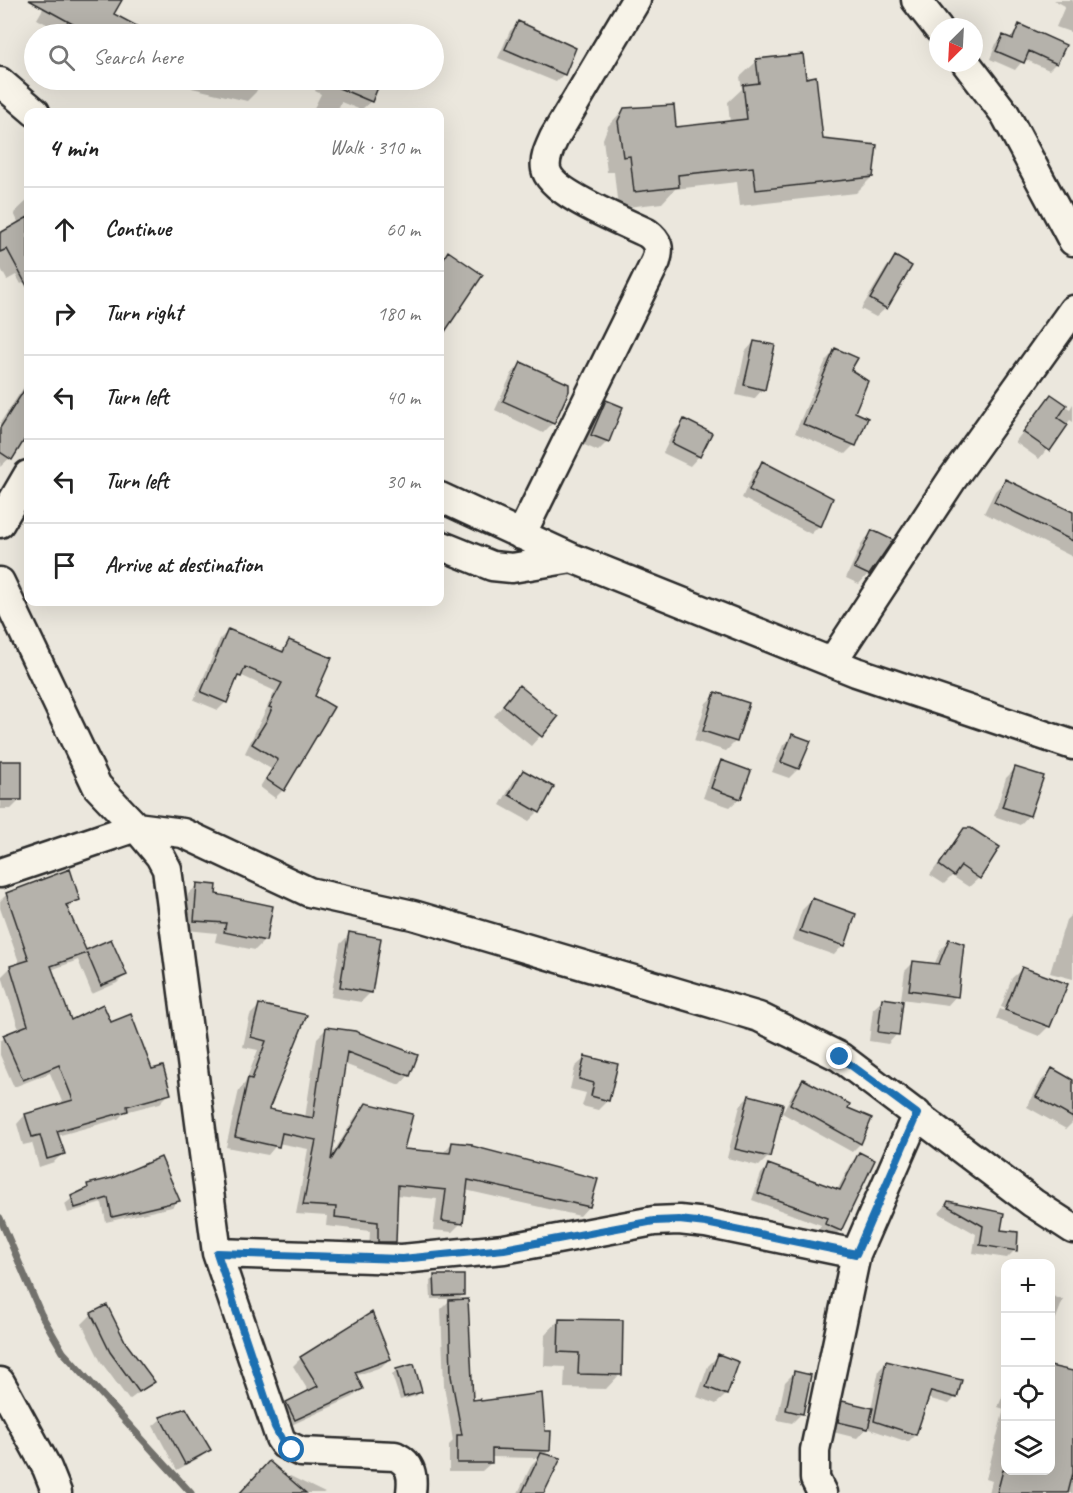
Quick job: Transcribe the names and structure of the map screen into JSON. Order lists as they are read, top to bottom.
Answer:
{
  "north": "bottom left",
  "page": {
    "search": "Search here",
    "heading": ["4 min", "Walk · 310 m"],
    "list": [
      ["Continue", "60 m"],
      ["Turn right", "180 m"],
      ["Turn left", "40 m"],
      ["Turn left", "30 m"],
      "Arrive at destination"
    ],
    "map_buttons": ["+", "−"]
  }
}
